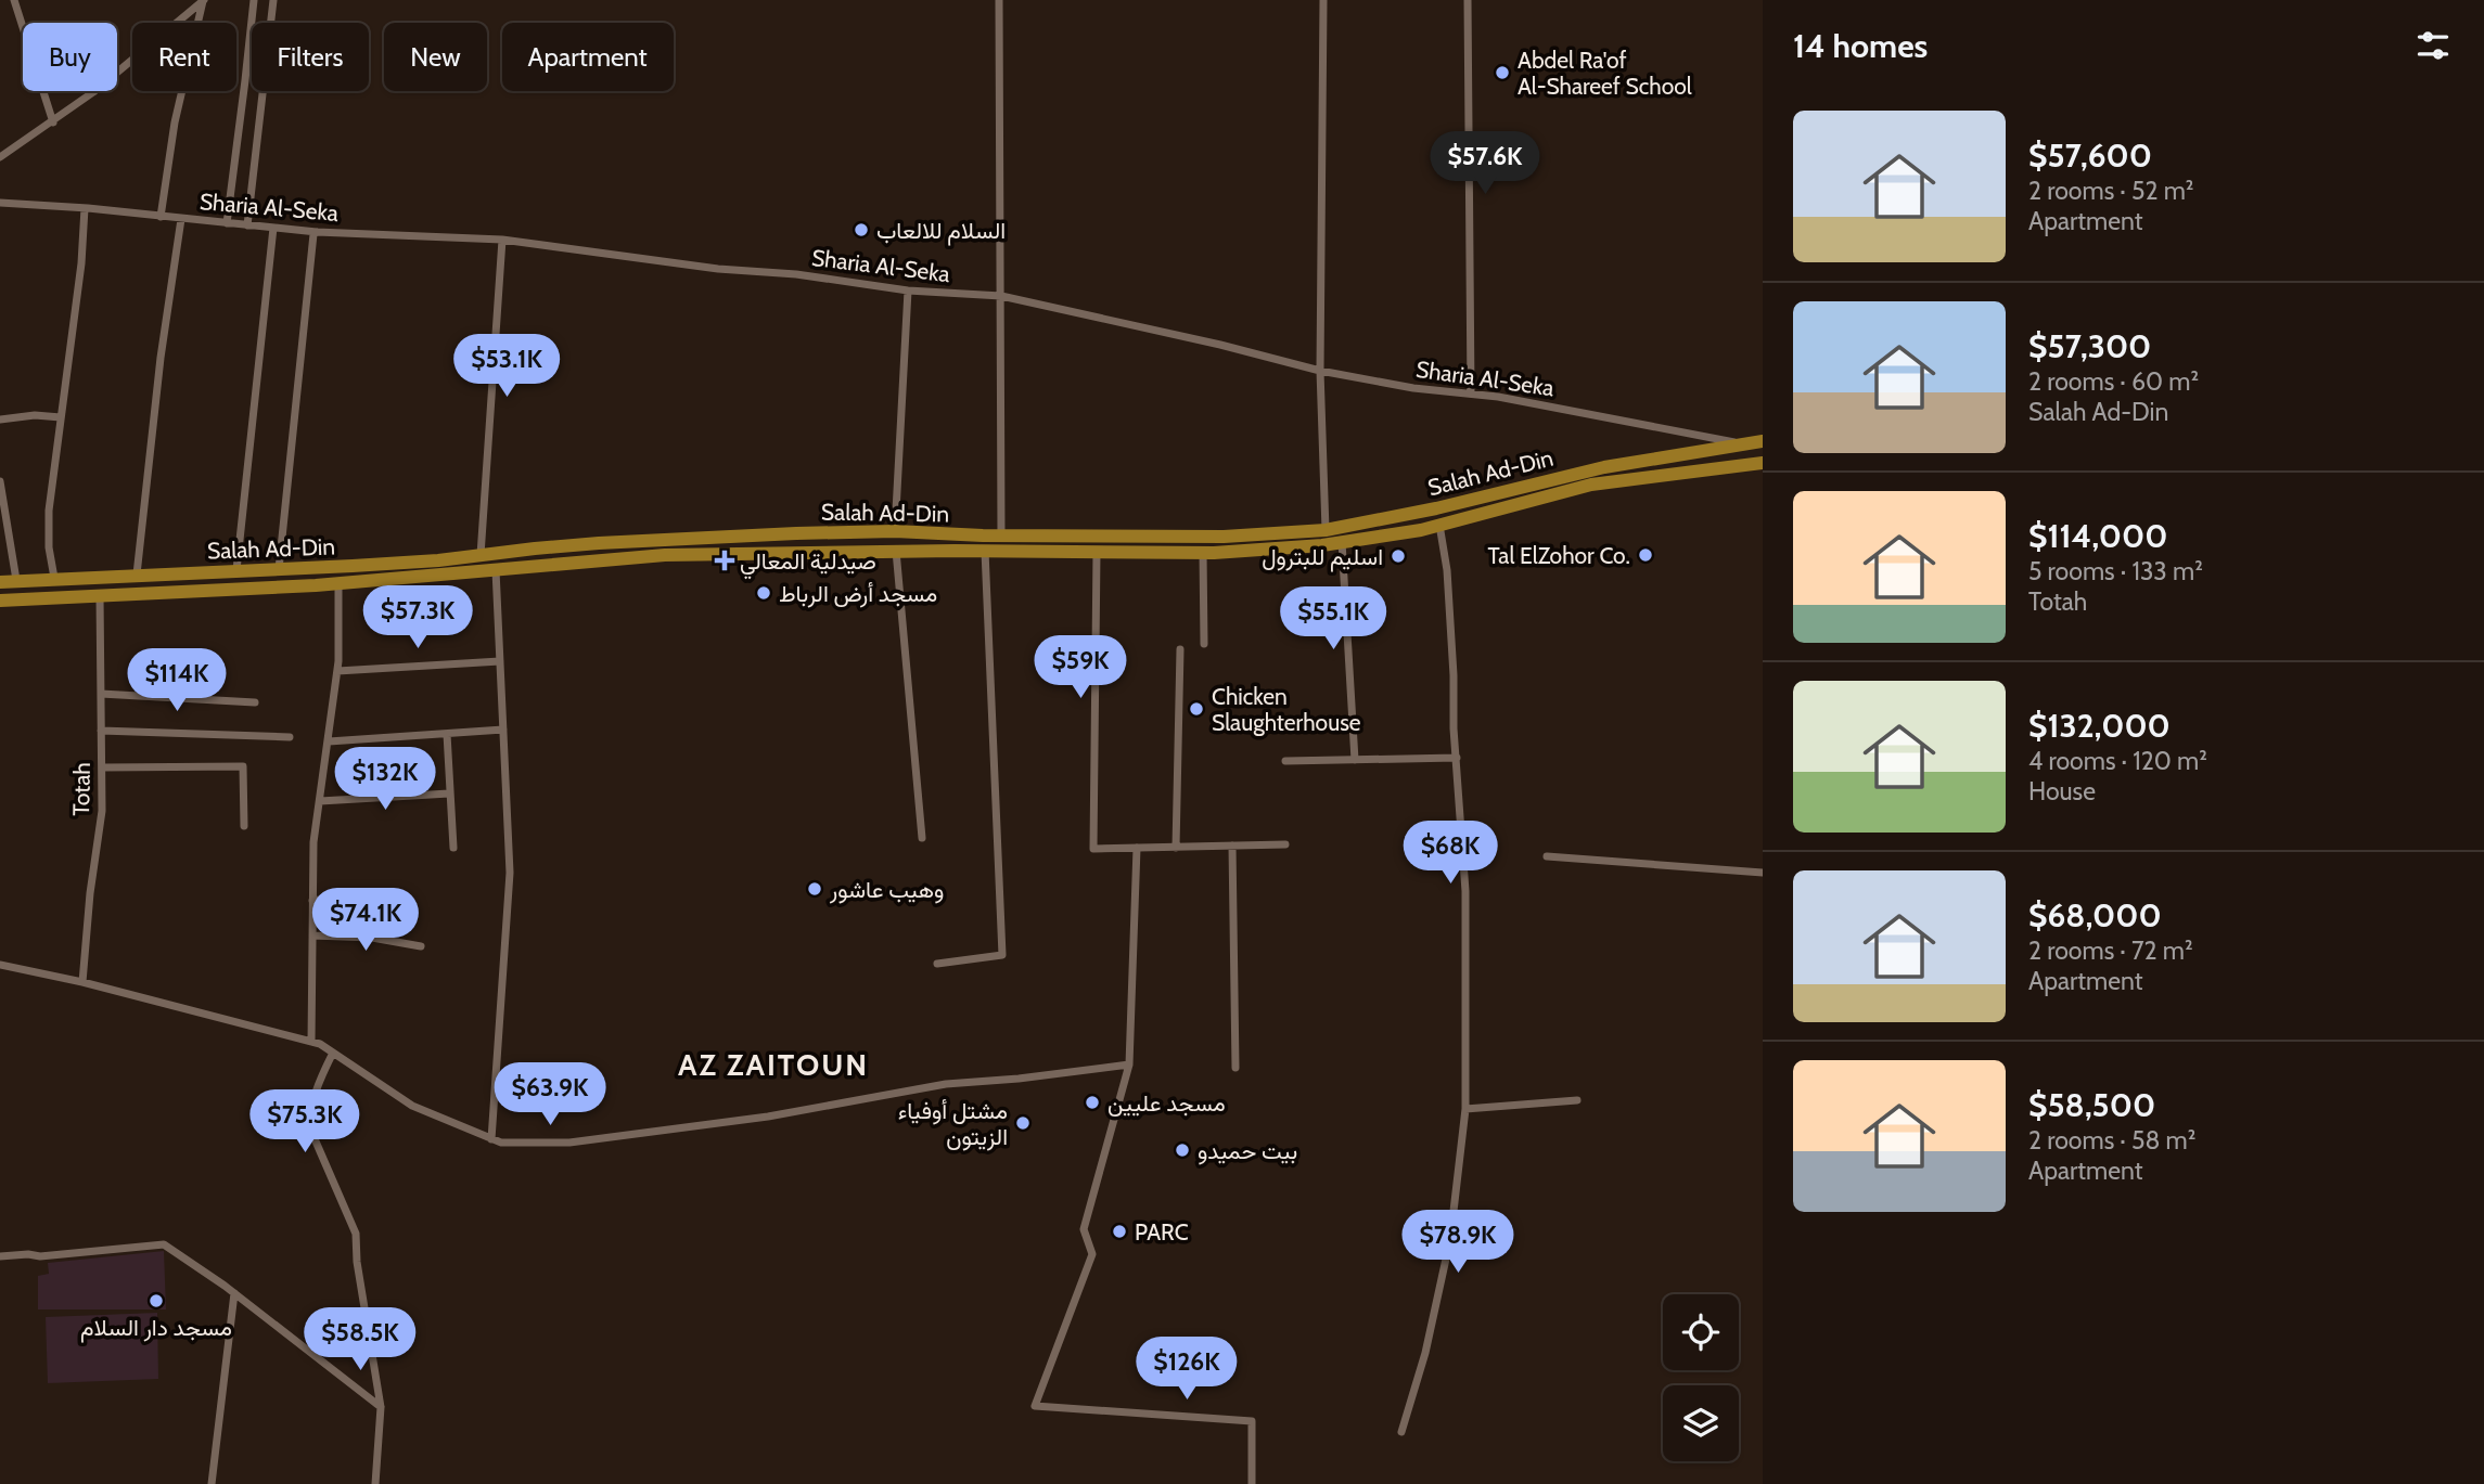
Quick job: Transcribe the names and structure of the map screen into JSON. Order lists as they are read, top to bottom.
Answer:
{
  "streets": {
    "highway": ["Salah Ad-Din"],
    "street": ["Sharia Al-Seka", "Totah"]
  },
  "crossings": [
    ["Sharia Al-Seka", "Salah Ad-Din"],
    ["Salah Ad-Din", "Totah"]
  ],
  "districts": ["AZ ZAITOUN"],
  "places": {
    "other": [
      "Abdel Ra'of Al-Shareef School",
      "السلام للالعاب",
      "Tal ElZohor Co.",
      "اسليم للبترول",
      "مسجد أرض الرباط",
      "Chicken Slaughterhouse",
      "وهيب عاشور",
      "مسجد عليين",
      "مشتل أوفياء الزيتون",
      "بيت حميدو",
      "PARC",
      "مسجد دار السلام"
    ],
    "health": ["صيدلية المعالي"]
  },
  "page": {
    "heading": "14 homes",
    "chip": [
      "Buy",
      "Rent",
      "Filters",
      "New",
      "Apartment"
    ],
    "list": [
      {
        "name": "$57,600",
        "note": "2 rooms · 52 m² · Apartment"
      },
      {
        "name": "$57,300",
        "note": "2 rooms · 60 m² · Salah Ad-Din"
      },
      {
        "name": "$114,000",
        "note": "5 rooms · 133 m² · Totah"
      },
      {
        "name": "$132,000",
        "note": "4 rooms · 120 m² · House"
      },
      {
        "name": "$68,000",
        "note": "2 rooms · 72 m² · Apartment"
      },
      {
        "name": "$58,500",
        "note": "2 rooms · 58 m² · Apartment"
      }
    ],
    "price": [
      "$57.6K",
      "$53.1K",
      "$57.3K",
      "$55.1K",
      "$59K",
      "$114K",
      "$132K",
      "$68K",
      "$74.1K",
      "$63.9K",
      "$75.3K",
      "$78.9K",
      "$58.5K",
      "$126K"
    ]
  }
}
